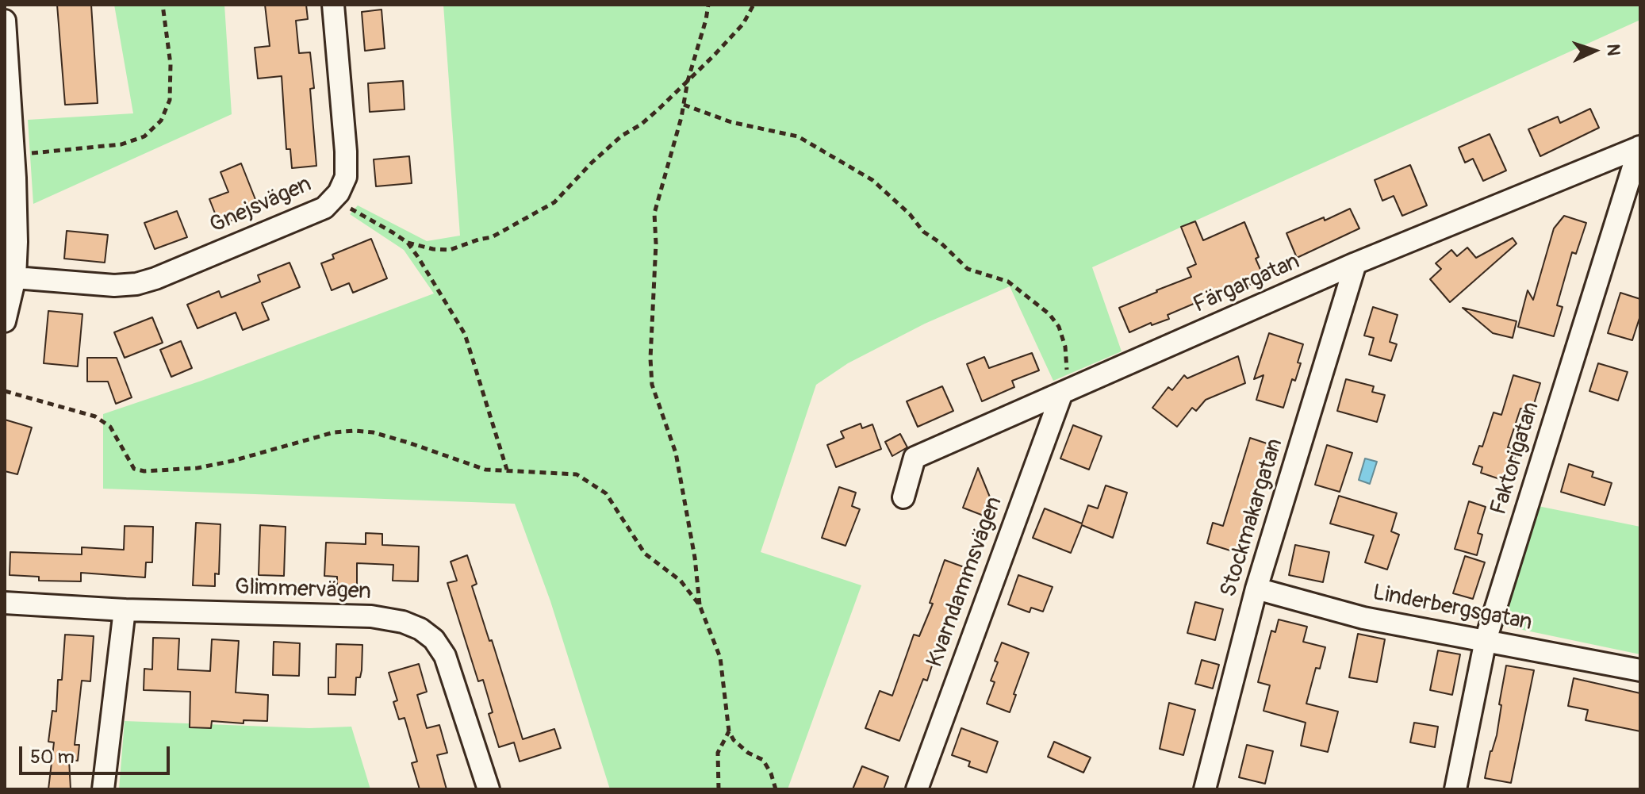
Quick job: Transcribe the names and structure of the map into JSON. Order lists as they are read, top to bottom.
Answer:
{
  "streets": {
    "street": [
      "Gnejsvägen",
      "Färgargatan",
      "Faktorigatan",
      "Stockmakargatan",
      "Kvarndammsvägen",
      "Glimmervägen",
      "Linderbergsgatan"
    ]
  },
  "crossings": [
    ["Färgargatan", "Faktorigatan"],
    ["Färgargatan", "Stockmakargatan"],
    ["Färgargatan", "Kvarndammsvägen"],
    ["Faktorigatan", "Linderbergsgatan"],
    ["Stockmakargatan", "Linderbergsgatan"]
  ],
  "scale_bar": "50 m",
  "north": "right"
}
